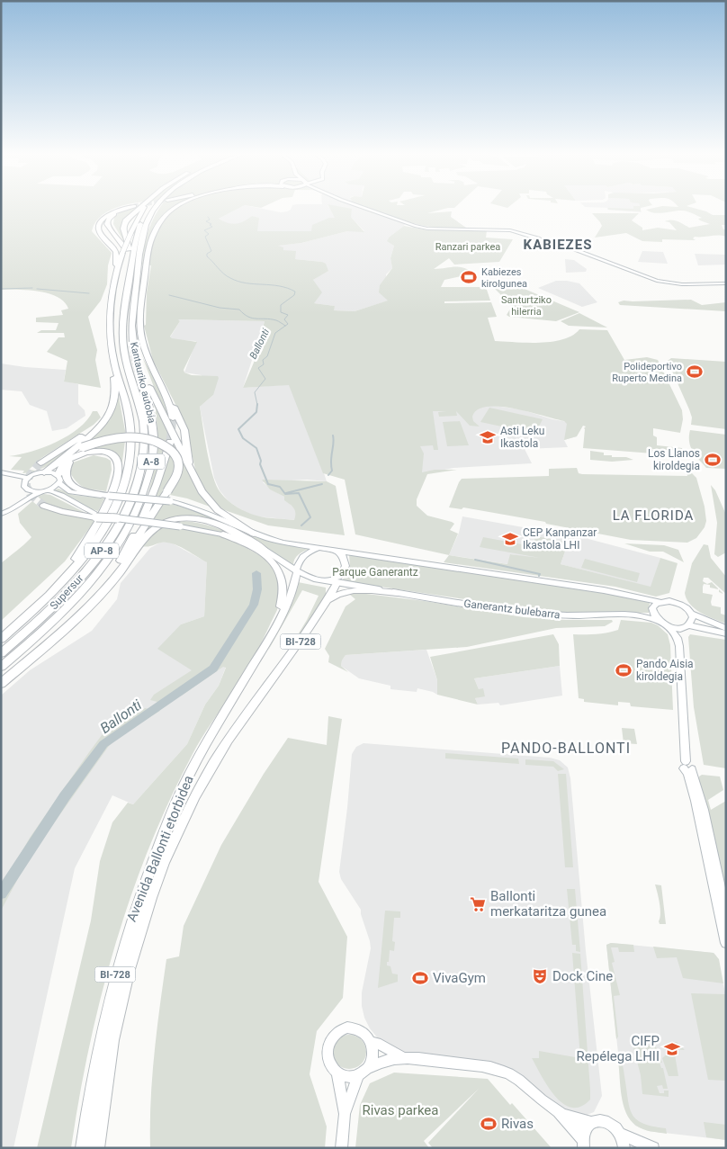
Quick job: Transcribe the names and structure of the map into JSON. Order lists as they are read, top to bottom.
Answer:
{
  "streets": {
    "highway": [
      "Kantauriko autobia",
      "A-8",
      "AP-8",
      "Supersur"
    ],
    "main road": ["BI-728", "Avenida Ballonti etorbidea"],
    "street": ["Ganerantz bulebarra"]
  },
  "crossings": [
    ["AP-8", "Supersur"],
    ["Ganerantz bulebarra", "Avenida Ballonti etorbidea"]
  ],
  "districts": ["KABIEZES", "LA FLORIDA", "PANDO-BALLONTI"],
  "water": ["Ballonti"],
  "parks": [
    "Ranzari parkea",
    "Santurtziko hilerria",
    "Parque Ganerantz",
    "Rivas parkea"
  ],
  "places": {
    "sports": [
      "Kabiezes kirolgunea",
      "Polideportivo Ruperto Medina",
      "Los Llanos kiroldegia",
      "Pando Aisia kiroldegia",
      "VivaGym",
      "Rivas"
    ],
    "school or university": ["Asti Leku Ikastola", "CEP Kanpanzar Ikastola LHI", "CIFP Repélega LHII"],
    "supermarket": ["Ballonti merkataritza gunea"],
    "theatre": ["Dock Cine"]
  }
}
